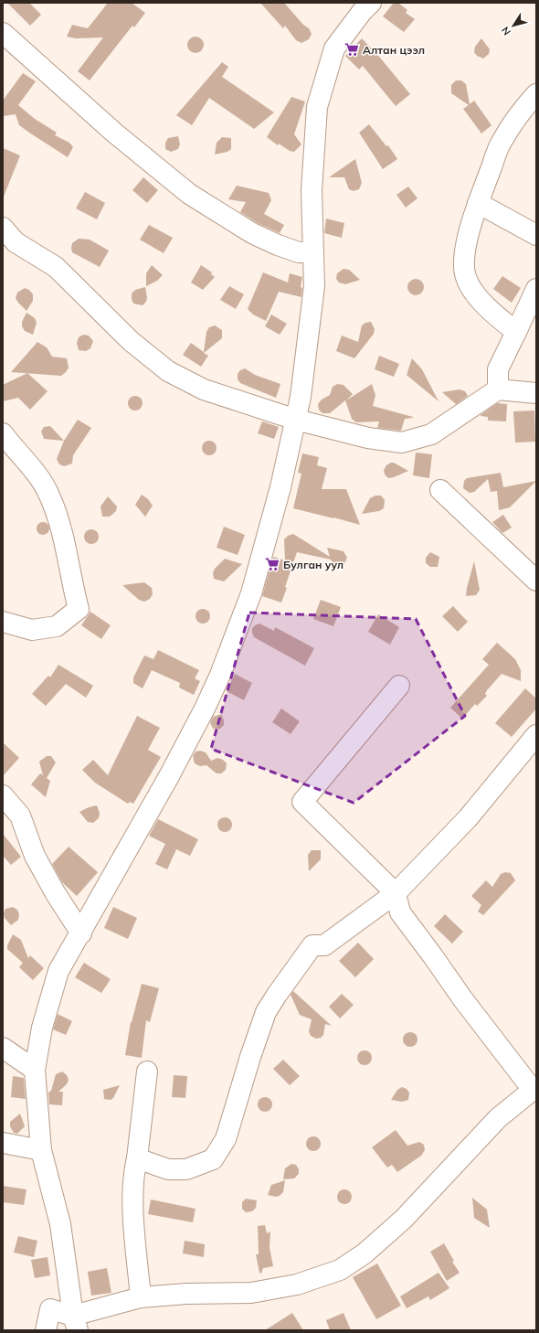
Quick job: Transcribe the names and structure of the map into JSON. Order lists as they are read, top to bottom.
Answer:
{
  "places": {
    "supermarket": ["Алтан цээл", "Булган уул"]
  },
  "north": "bottom left"
}
